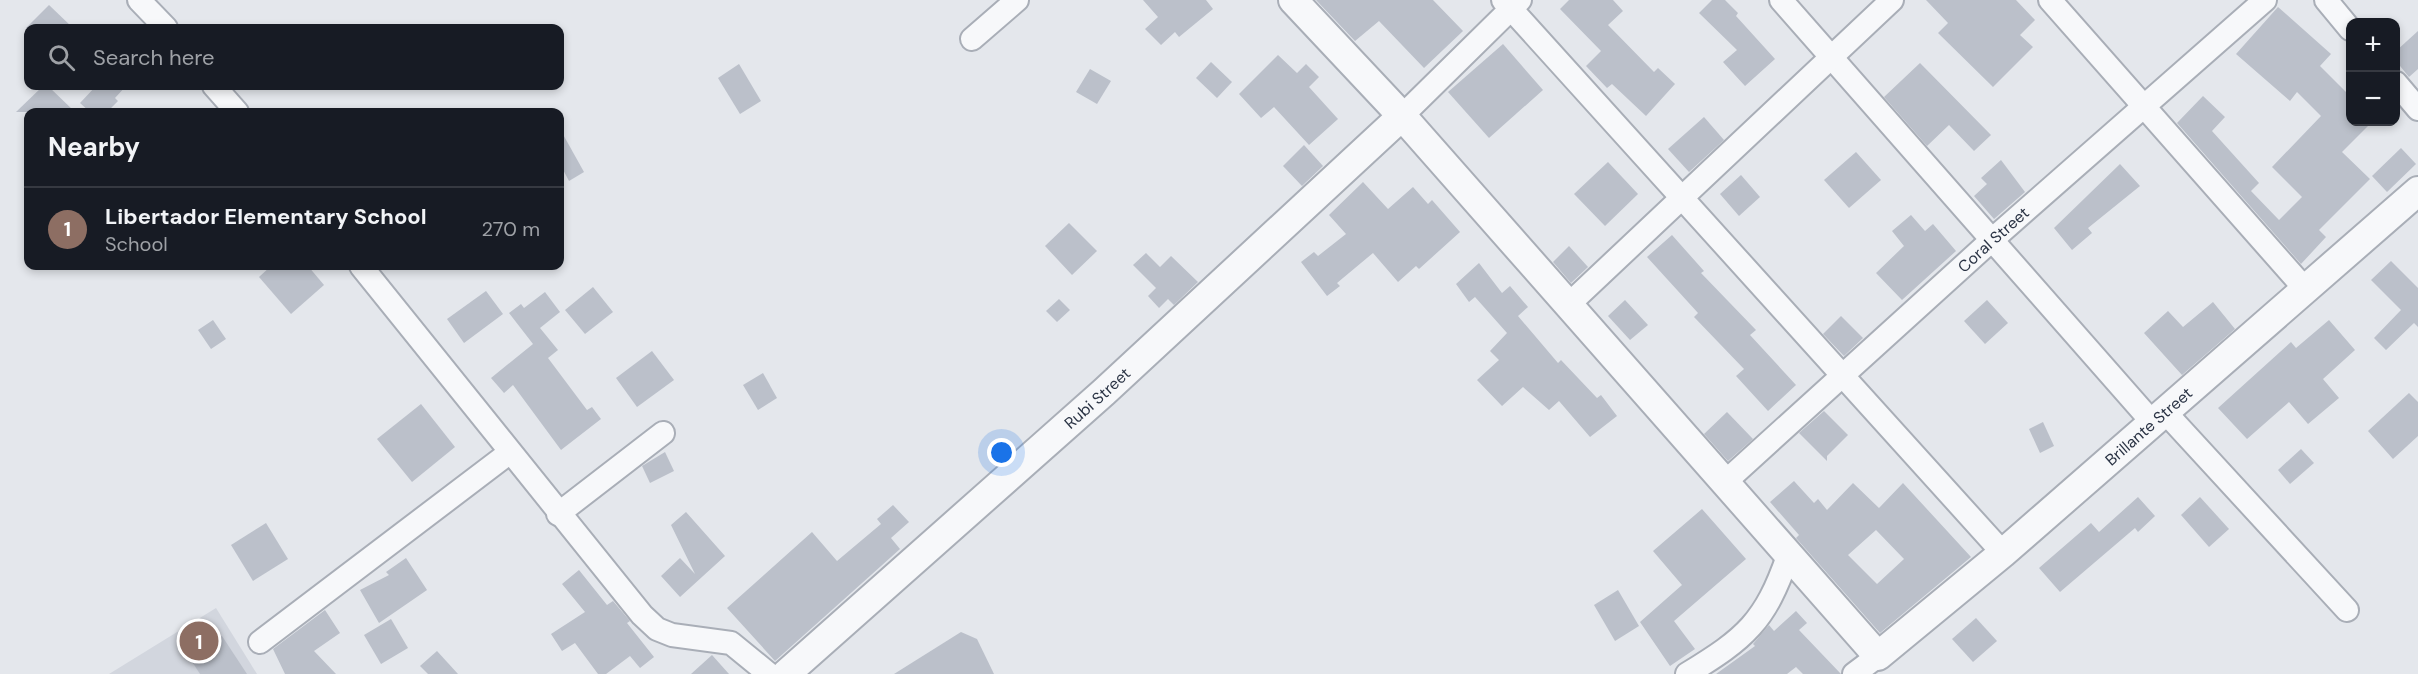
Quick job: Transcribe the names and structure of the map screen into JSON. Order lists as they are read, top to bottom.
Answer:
{
  "streets": {
    "street": ["Coral Street", "Rubi Street", "Brillante Street"]
  },
  "page": {
    "map_buttons": ["+", "−"],
    "search": "Search here",
    "heading": "Nearby",
    "list": [
      {
        "mark": "1",
        "name": "Libertador Elementary School",
        "note": "School",
        "value": "270 m"
      }
    ],
    "pins": "1"
  }
}
